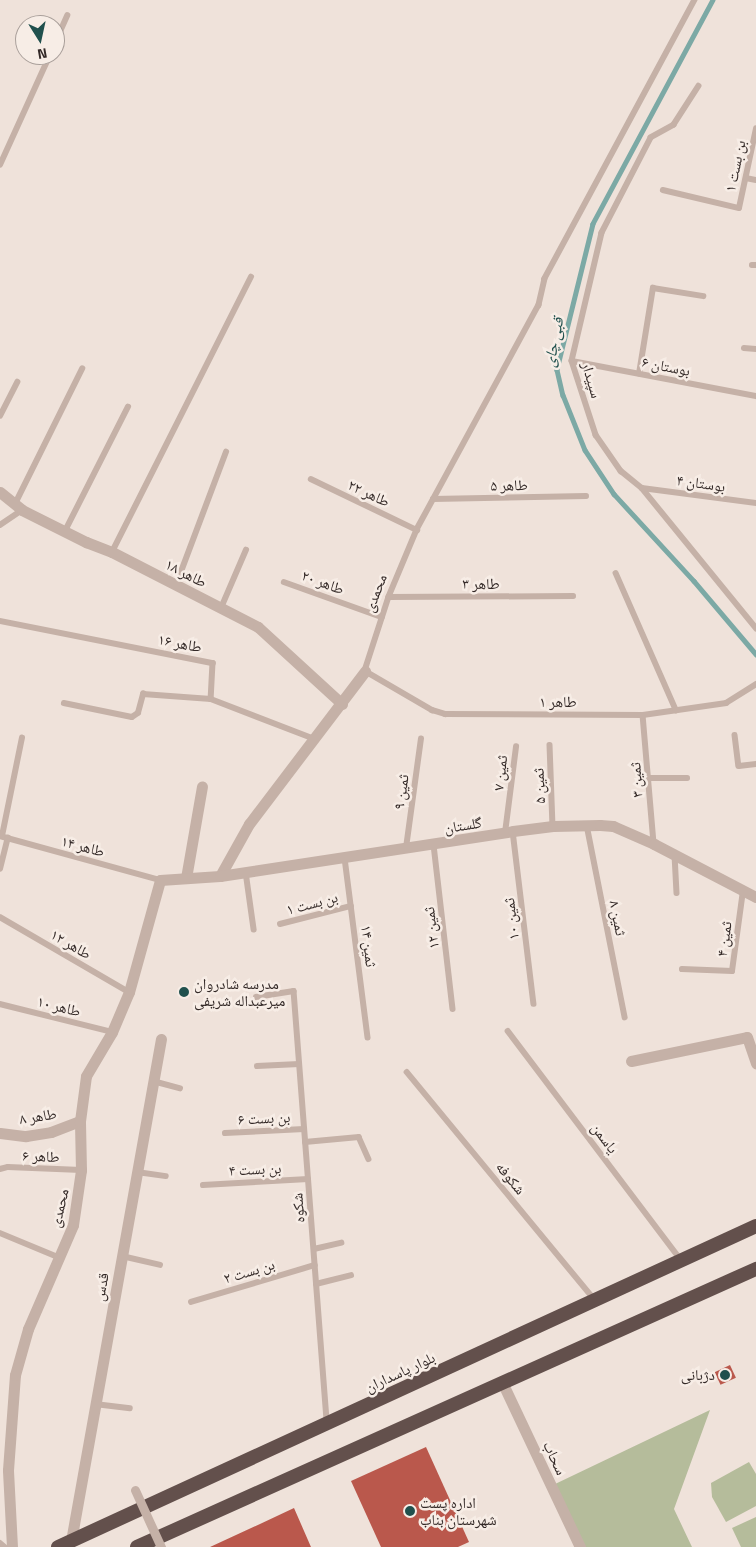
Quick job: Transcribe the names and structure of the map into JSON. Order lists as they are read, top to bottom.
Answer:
{
  "streets": {
    "highway": ["بلوار پاسداران"],
    "street": [
      "طاهر ۱۸",
      "محمدی",
      "گلستان",
      "طاهر ۸",
      "قدس",
      "سحاب"
    ],
    "lane": [
      "بن بست ۱",
      "بوستان ۶",
      "سپیدار",
      "بوستان ۴",
      "طاهر ۵",
      "طاهر ۲۲",
      "طاهر ۲۰",
      "طاهر ۳",
      "طاهر ۱۶",
      "طاهر ۱",
      "ثمین ۷",
      "ثمین ۳",
      "ثمین ۵",
      "ثمین ۹",
      "طاهر ۱۴",
      "ثمین ۸",
      "ثمین ۱۰",
      "ثمین ۱۲",
      "ثمین ۴",
      "طاهر ۱۲",
      "ثمین ۱۴",
      "طاهر ۱۰",
      "بن بست ۶",
      "یاسمن",
      "طاهر ۶",
      "بن بست ۴",
      "شکوفه",
      "شکوه",
      "بن بست ۲"
    ]
  },
  "crossings": [
    ["بن بست ۱", "ثمین ۱۴"],
    ["بوستان ۶", "سپیدار"],
    ["سپیدار", "بوستان ۴"],
    ["طاهر ۵", "محمدی"],
    ["طاهر ۲۲", "محمدی"],
    ["طاهر ۱۸", "محمدی"],
    ["طاهر ۲۰", "محمدی"],
    ["طاهر ۳", "محمدی"],
    ["محمدی", "طاهر ۱"],
    ["محمدی", "گلستان"],
    ["محمدی", "طاهر ۱۴"],
    ["محمدی", "طاهر ۱۲"],
    ["محمدی", "طاهر ۱۰"],
    ["محمدی", "طاهر ۸"],
    ["محمدی", "طاهر ۶"],
    ["طاهر ۱", "ثمین ۳"],
    ["ثمین ۷", "گلستان"],
    ["ثمین ۷", "ثمین ۱۰"],
    ["ثمین ۳", "گلستان"],
    ["ثمین ۵", "گلستان"],
    ["ثمین ۹", "گلستان"],
    ["گلستان", "طاهر ۱۴"],
    ["گلستان", "ثمین ۸"],
    ["گلستان", "ثمین ۱۰"],
    ["گلستان", "ثمین ۱۲"],
    ["گلستان", "ثمین ۴"],
    ["گلستان", "ثمین ۱۴"],
    ["بن بست ۶", "شکوه"],
    ["یاسمن", "بلوار پاسداران"],
    ["بن بست ۴", "شکوه"],
    ["شکوفه", "بلوار پاسداران"],
    ["شکوه", "بن بست ۲"],
    ["شکوه", "بلوار پاسداران"],
    ["قدس", "بلوار پاسداران"]
  ],
  "water": ["قبی چای"],
  "places": ["مدرسه شادروان میرعبداله شریفی", "دژبانی", "اداره پست شهرستان بناب"],
  "north": "bottom"
}
